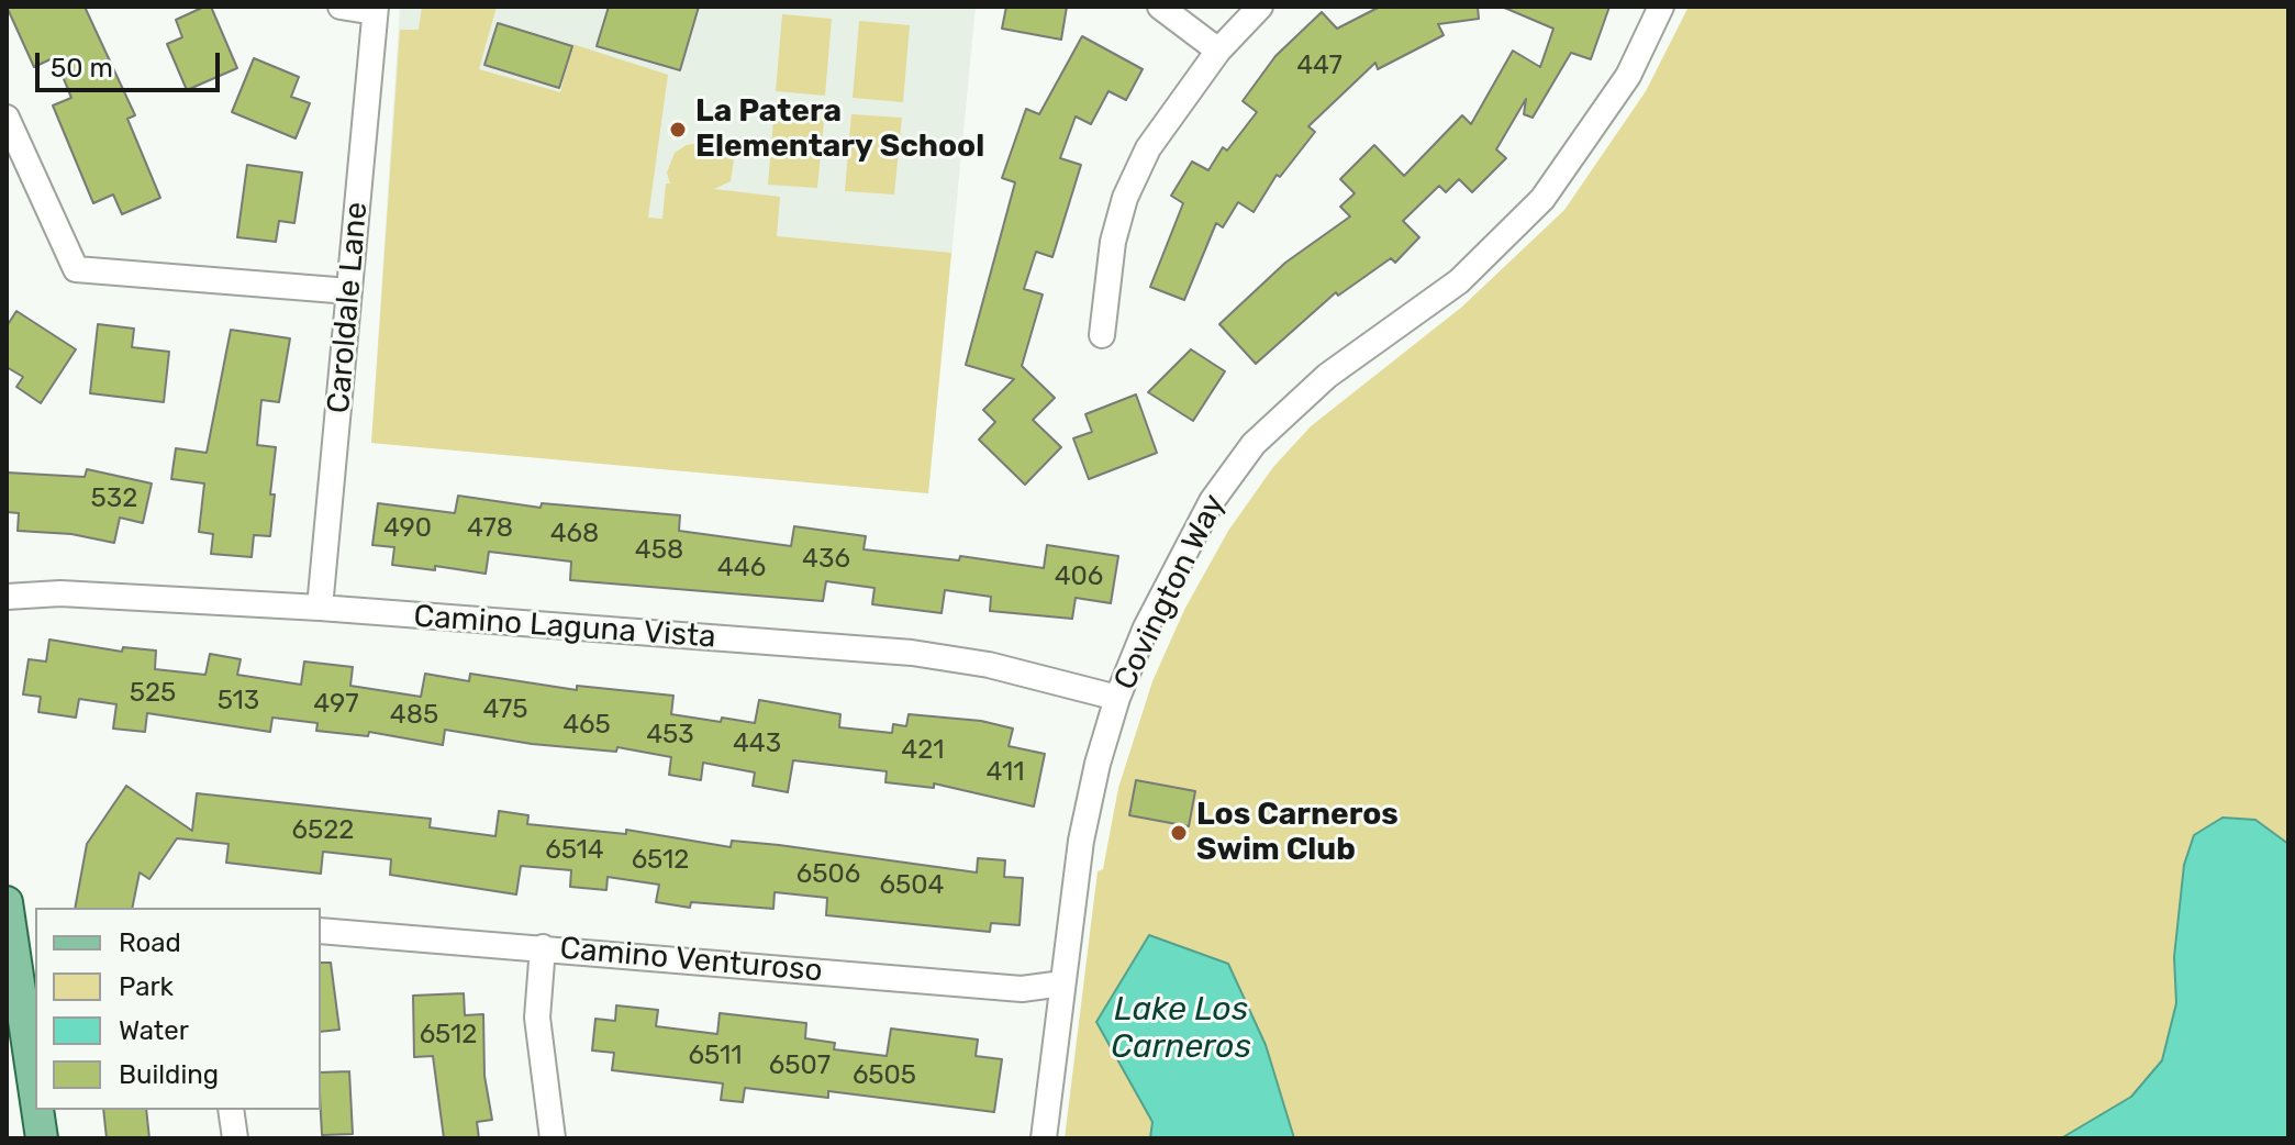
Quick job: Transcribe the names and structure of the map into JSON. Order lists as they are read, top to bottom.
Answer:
{
  "streets": {
    "street": [
      "Caroldale Lane",
      "Covington Way",
      "Camino Laguna Vista",
      "Camino Venturoso"
    ]
  },
  "crossings": [
    ["Caroldale Lane", "Camino Laguna Vista"],
    ["Covington Way", "Camino Laguna Vista"],
    ["Covington Way", "Camino Venturoso"]
  ],
  "water": ["Lake Los Carneros"],
  "places": ["La Patera Elementary School", "Los Carneros Swim Club"],
  "house_numbers": [
    "447",
    "532",
    "490",
    "478",
    "468",
    "458",
    "436",
    "446",
    "406",
    "525",
    "513",
    "497",
    "475",
    "485",
    "465",
    "453",
    "443",
    "421",
    "411",
    "6522",
    "6514",
    "6512",
    "6506",
    "6504",
    "6512",
    "6511",
    "6507",
    "6505"
  ],
  "legend": [
    "Road",
    "Park",
    "Water",
    "Building"
  ],
  "scale_bar": "50 m"
}
